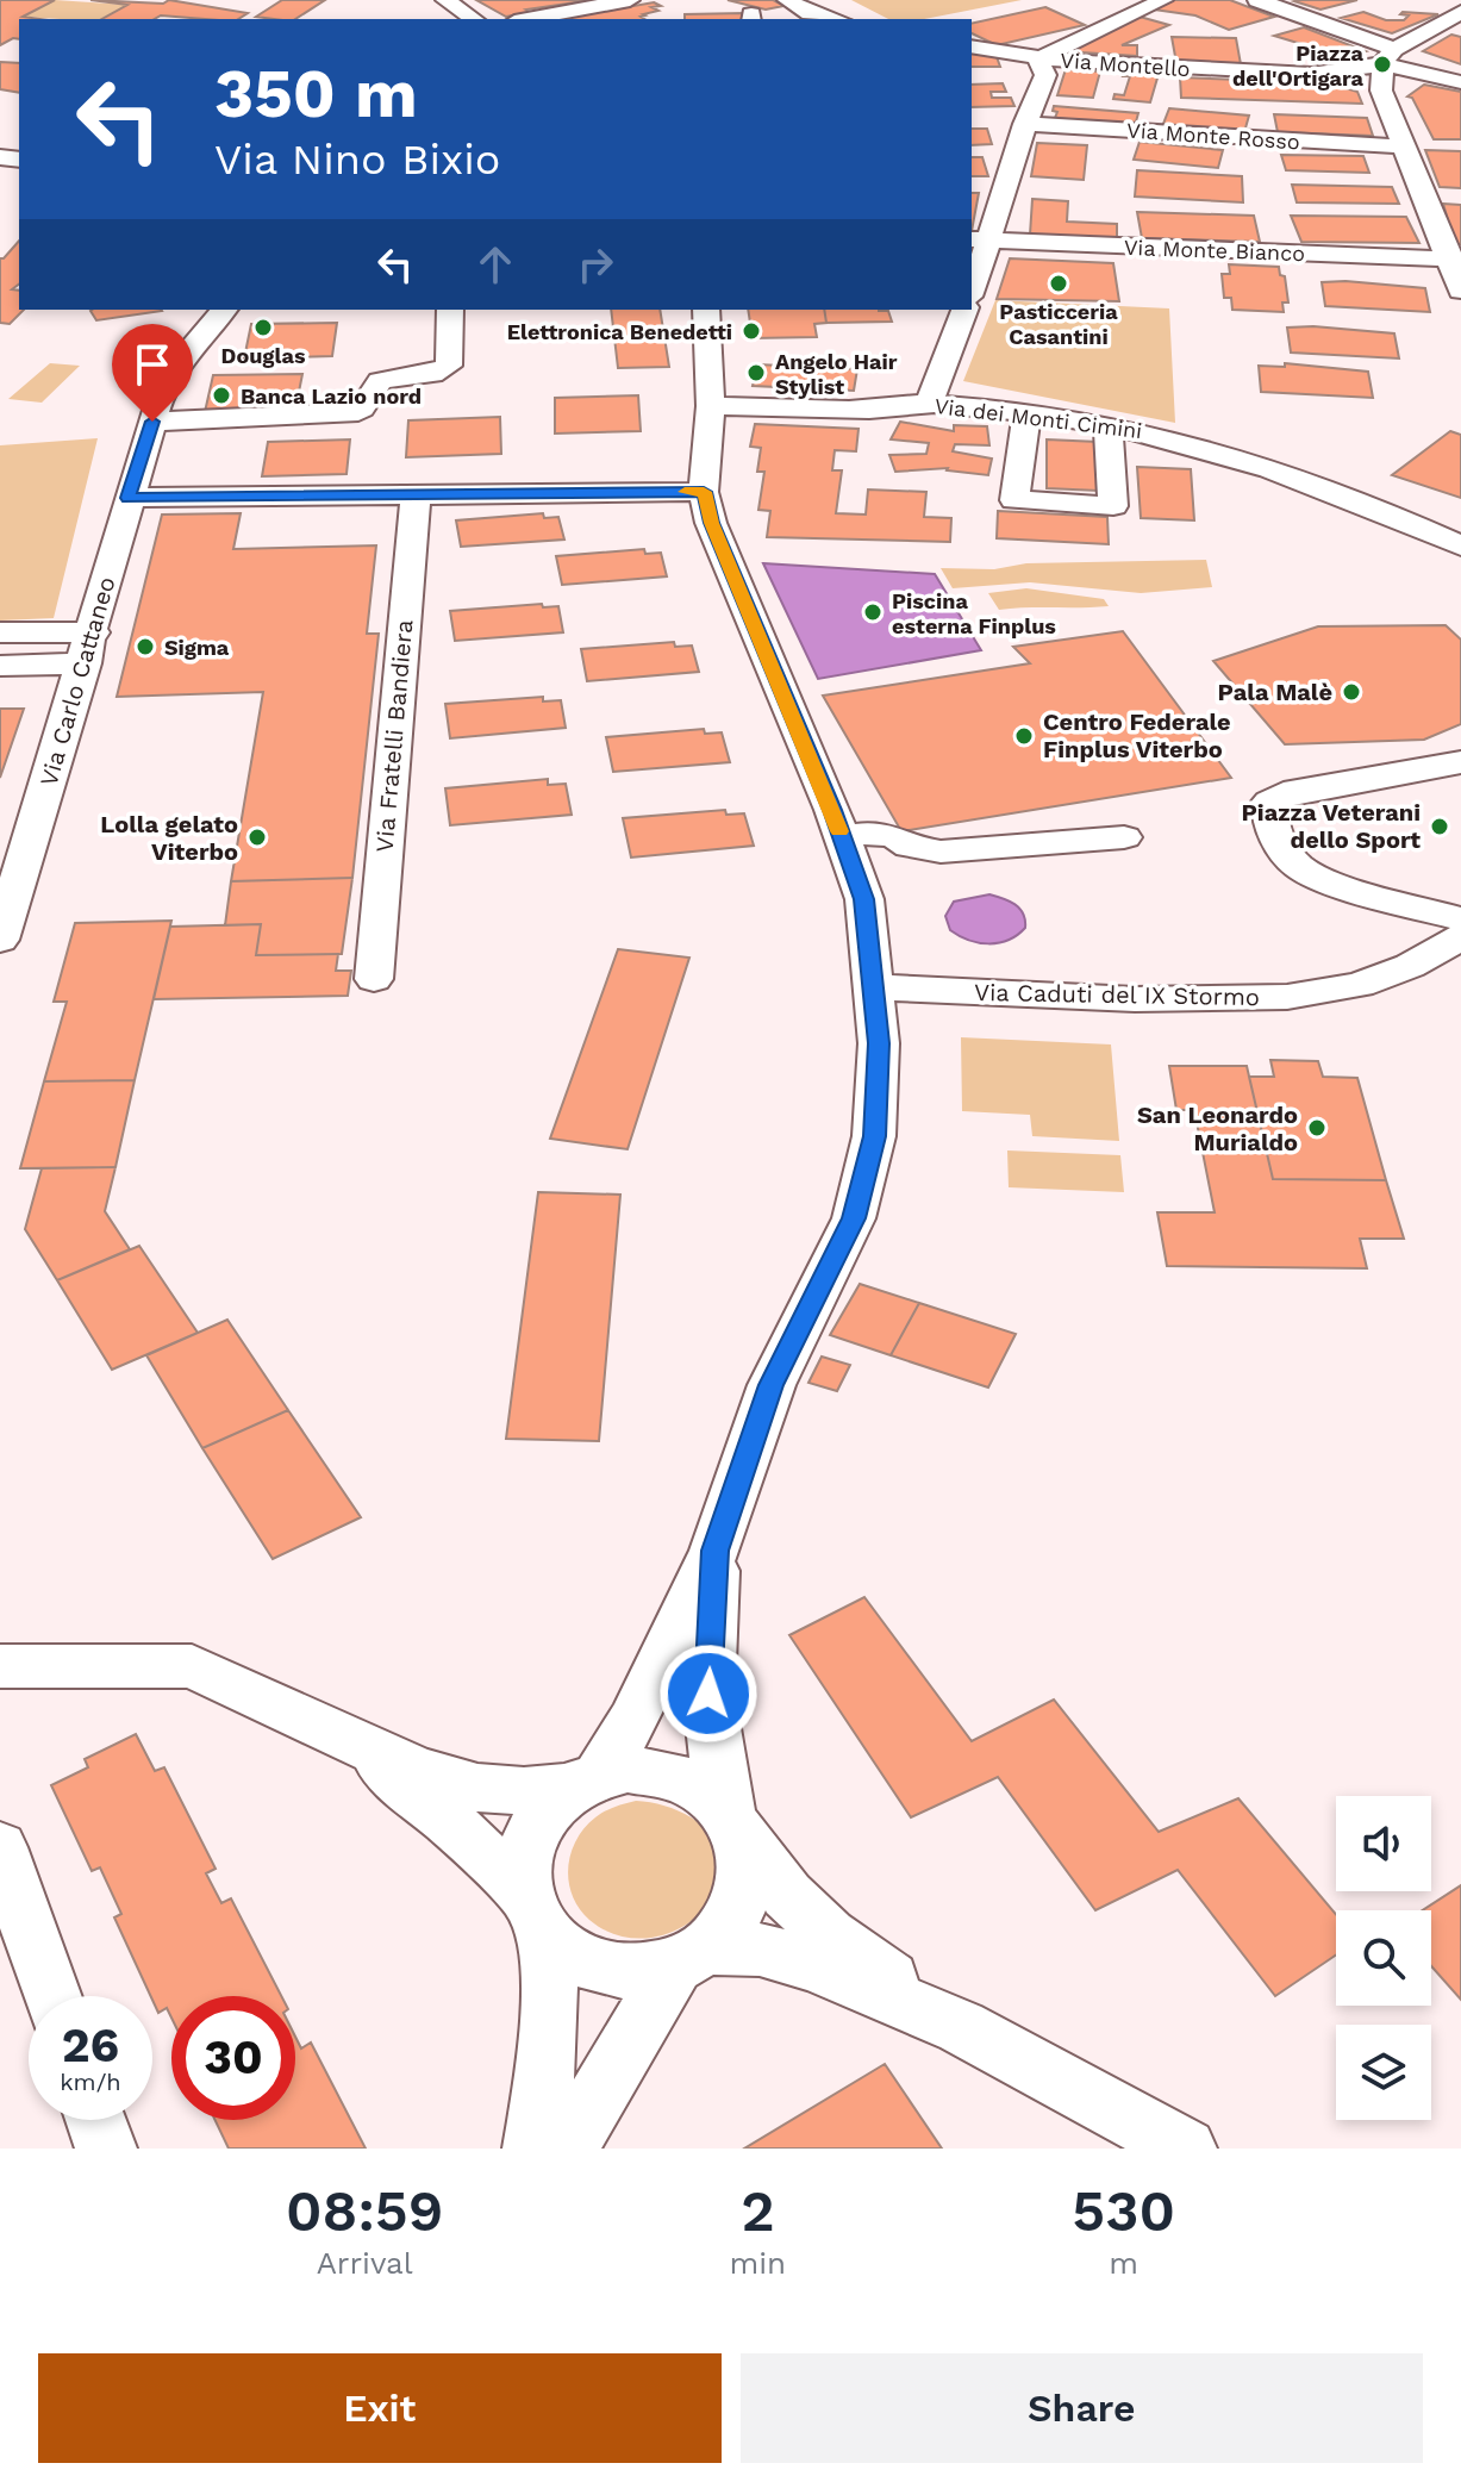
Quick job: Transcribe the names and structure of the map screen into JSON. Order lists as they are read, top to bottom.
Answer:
{
  "streets": {
    "street": [
      "Via Montello",
      "Via Monte Rosso",
      "Via Monte Bianco",
      "Via dei Monti Cimini",
      "Via Carlo Cattaneo",
      "Via Fratelli Bandiera",
      "Via Caduti del IX Stormo"
    ]
  },
  "places": [
    "Piazza dell'Ortigara",
    "Pasticceria Casantini",
    "Douglas",
    "Elettronica Benedetti",
    "Angelo Hair Stylist",
    "Banca Lazio nord",
    "Piscina esterna Finplus",
    "Sigma",
    "Pala Malè",
    "Centro Federale Finplus Viterbo",
    "Piazza Veterani dello Sport",
    "Lolla gelato Viterbo",
    "San Leonardo Murialdo"
  ],
  "page": {
    "turn": ["350 m", "Via Nino Bixio"],
    "speed": "26 km/h",
    "limit": "30",
    "eta": [
      "08:59",
      "Arrival",
      "2",
      "min",
      "530",
      "m"
    ],
    "buttons": ["Exit", "Share"]
  }
}
